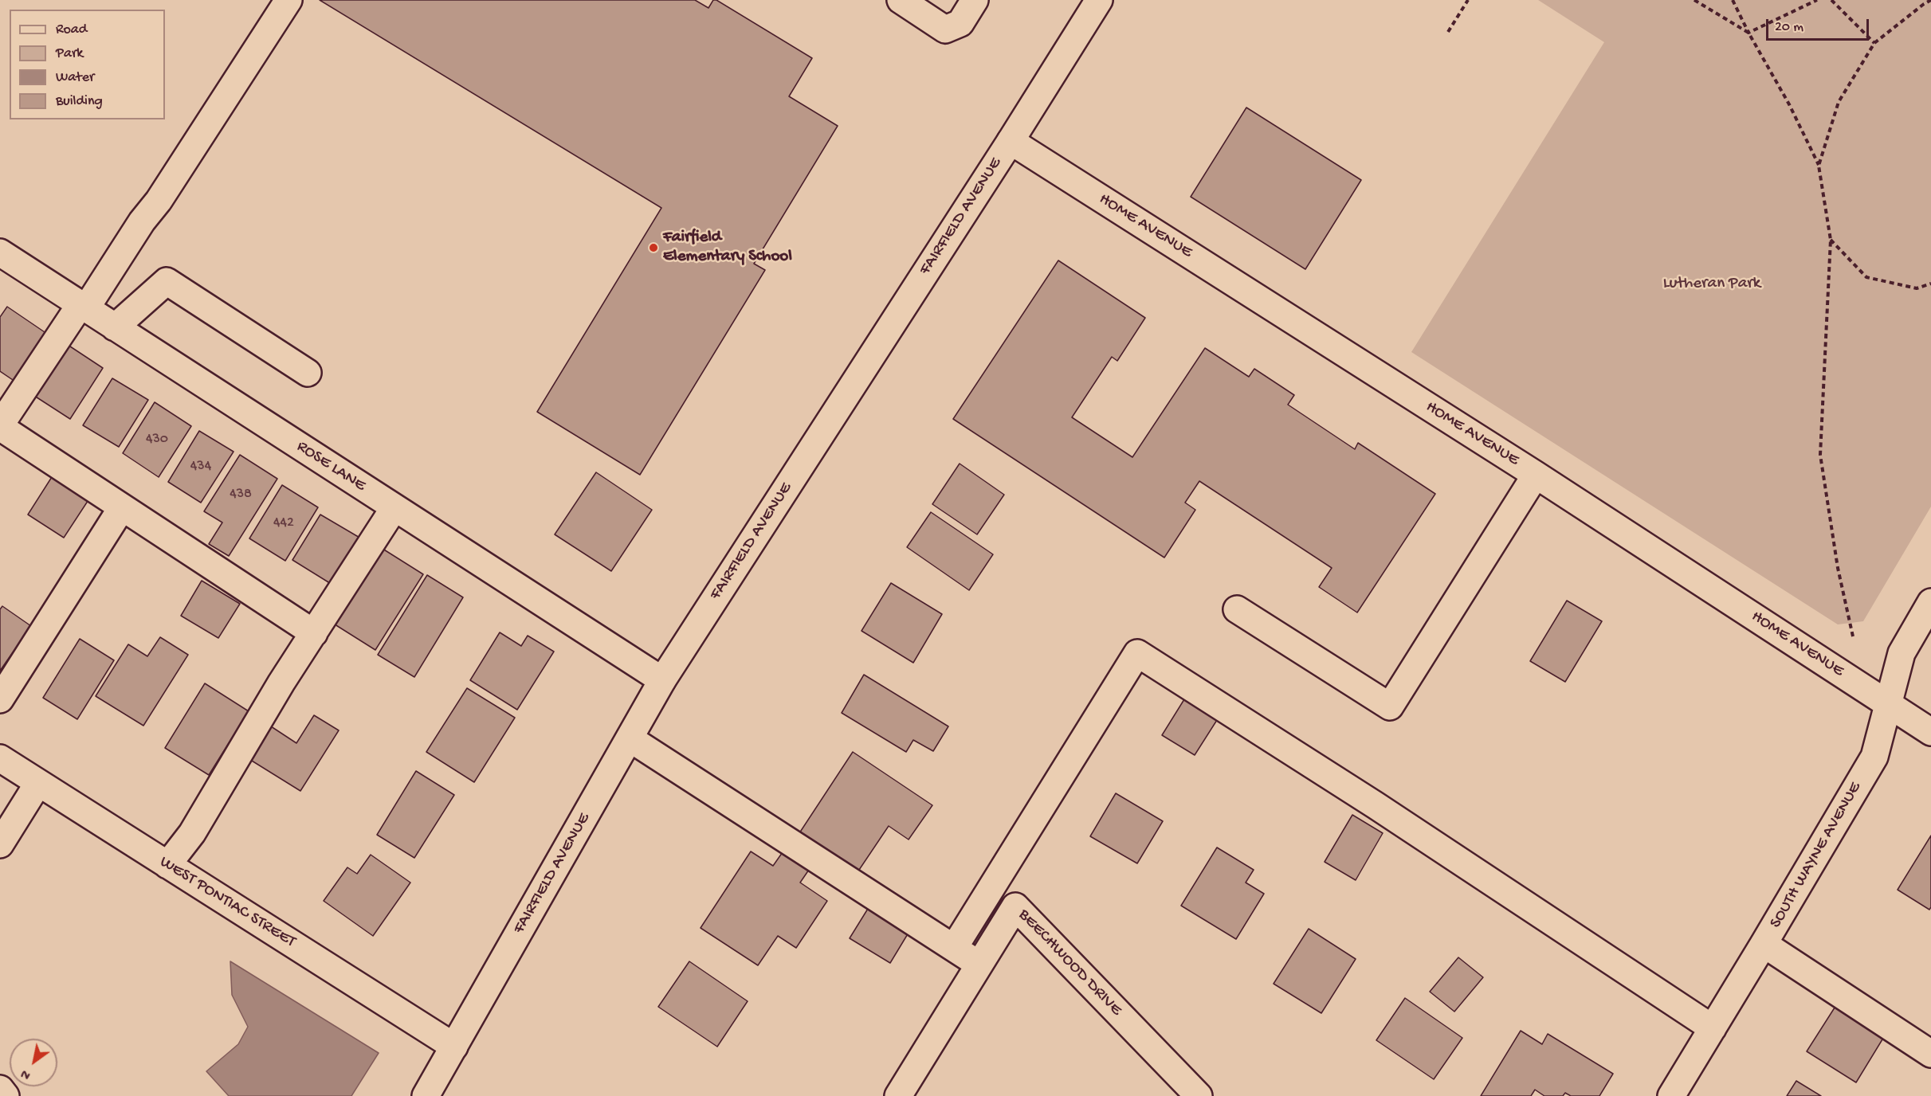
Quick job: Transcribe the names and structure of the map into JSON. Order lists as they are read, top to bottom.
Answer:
{
  "streets": {
    "street": [
      "FAIRFIELD AVENUE",
      "HOME AVENUE",
      "ROSE LANE",
      "SOUTH WAYNE AVENUE",
      "WEST PONTIAC STREET",
      "BEECHWOOD DRIVE"
    ]
  },
  "crossings": [
    ["FAIRFIELD AVENUE", "HOME AVENUE"],
    ["FAIRFIELD AVENUE", "ROSE LANE"],
    ["FAIRFIELD AVENUE", "WEST PONTIAC STREET"],
    ["HOME AVENUE", "SOUTH WAYNE AVENUE"]
  ],
  "parks": ["Lutheran Park"],
  "places": ["Fairfield Elementary School"],
  "house_numbers": [
    "430",
    "434",
    "438",
    "442"
  ],
  "legend": [
    "Road",
    "Park",
    "Water",
    "Building"
  ],
  "scale_bar": "20 m",
  "north": "bottom left"
}
